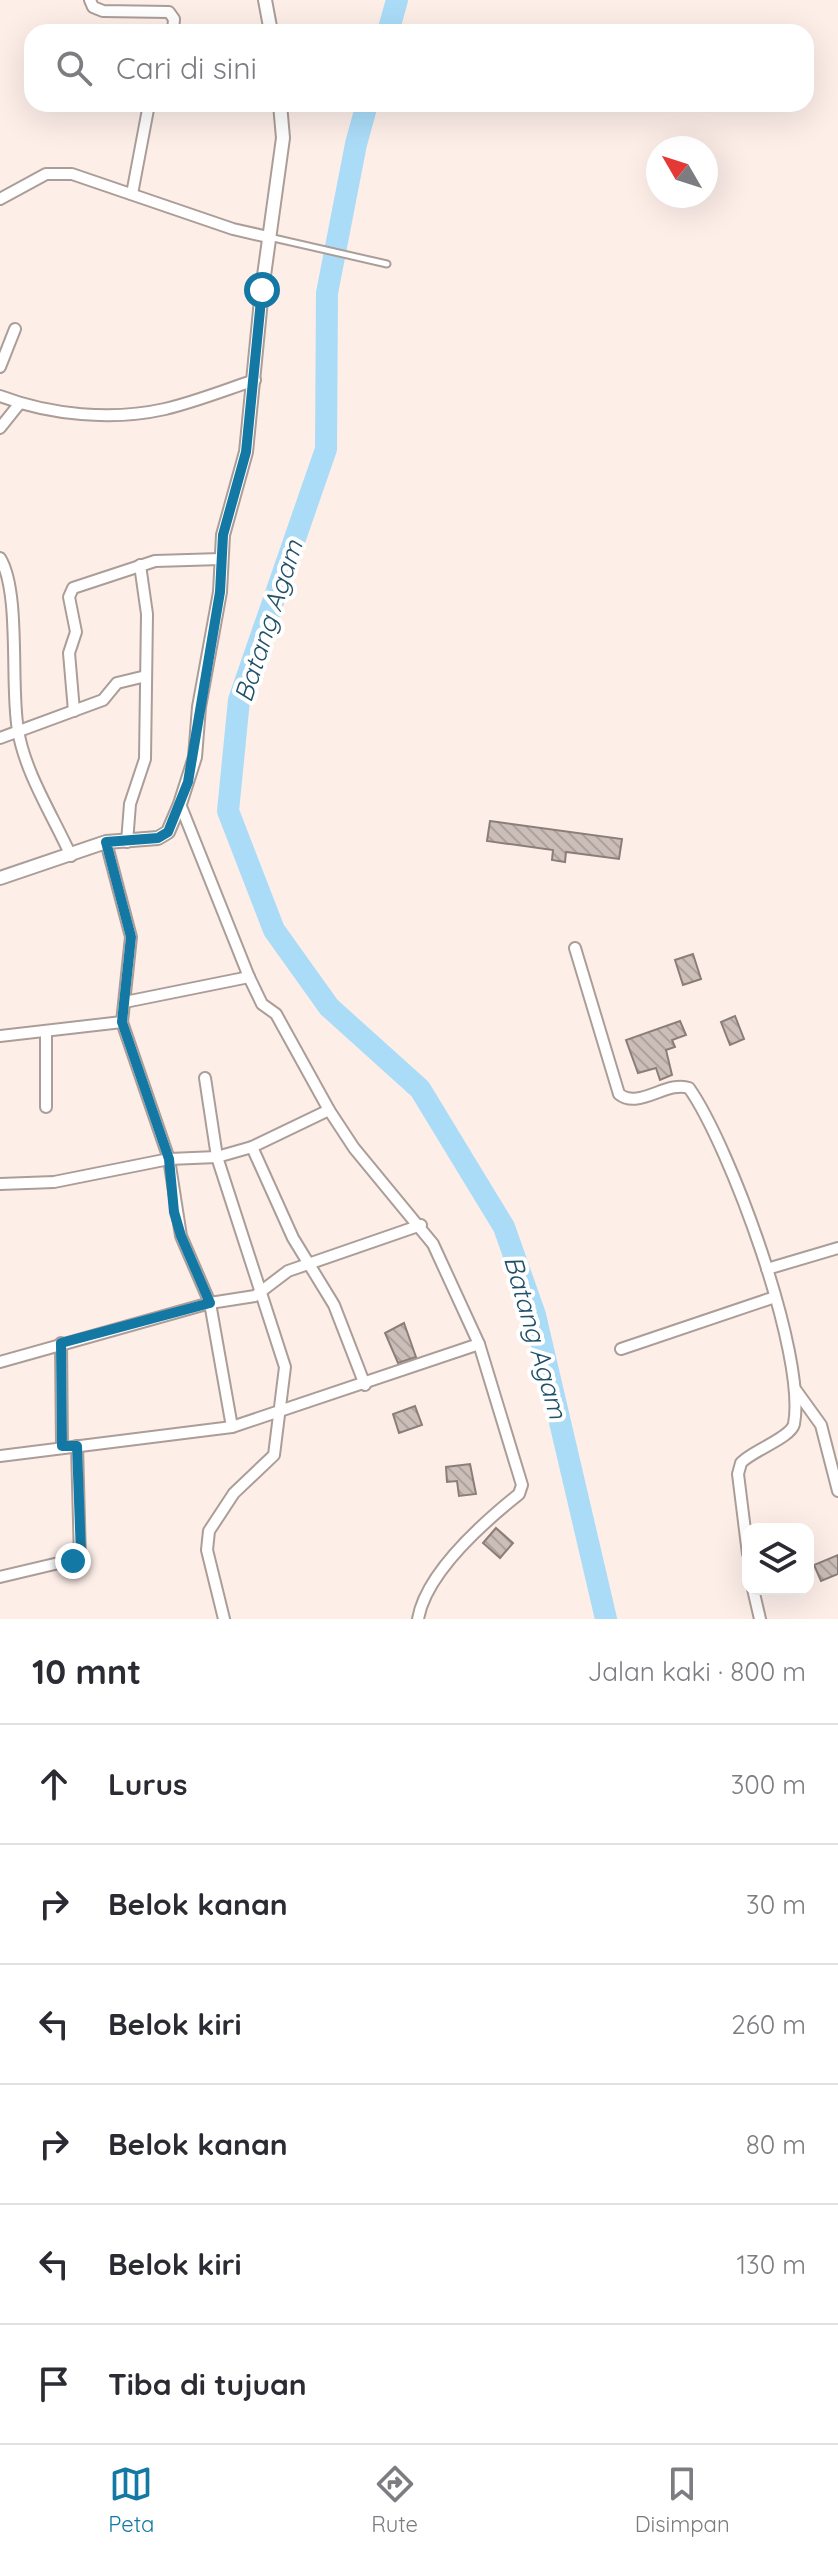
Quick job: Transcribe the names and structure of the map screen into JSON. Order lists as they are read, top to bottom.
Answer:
{
  "water": ["Batang Agam"],
  "north": "top left",
  "page": {
    "search": "Cari di sini",
    "heading": ["10 mnt", "Jalan kaki · 800 m"],
    "list": [
      ["Lurus", "300 m"],
      ["Belok kanan", "30 m"],
      ["Belok kiri", "260 m"],
      ["Belok kanan", "80 m"],
      ["Belok kiri", "130 m"],
      "Tiba di tujuan"
    ],
    "nav": ["Peta", "Rute", "Disimpan"]
  }
}
